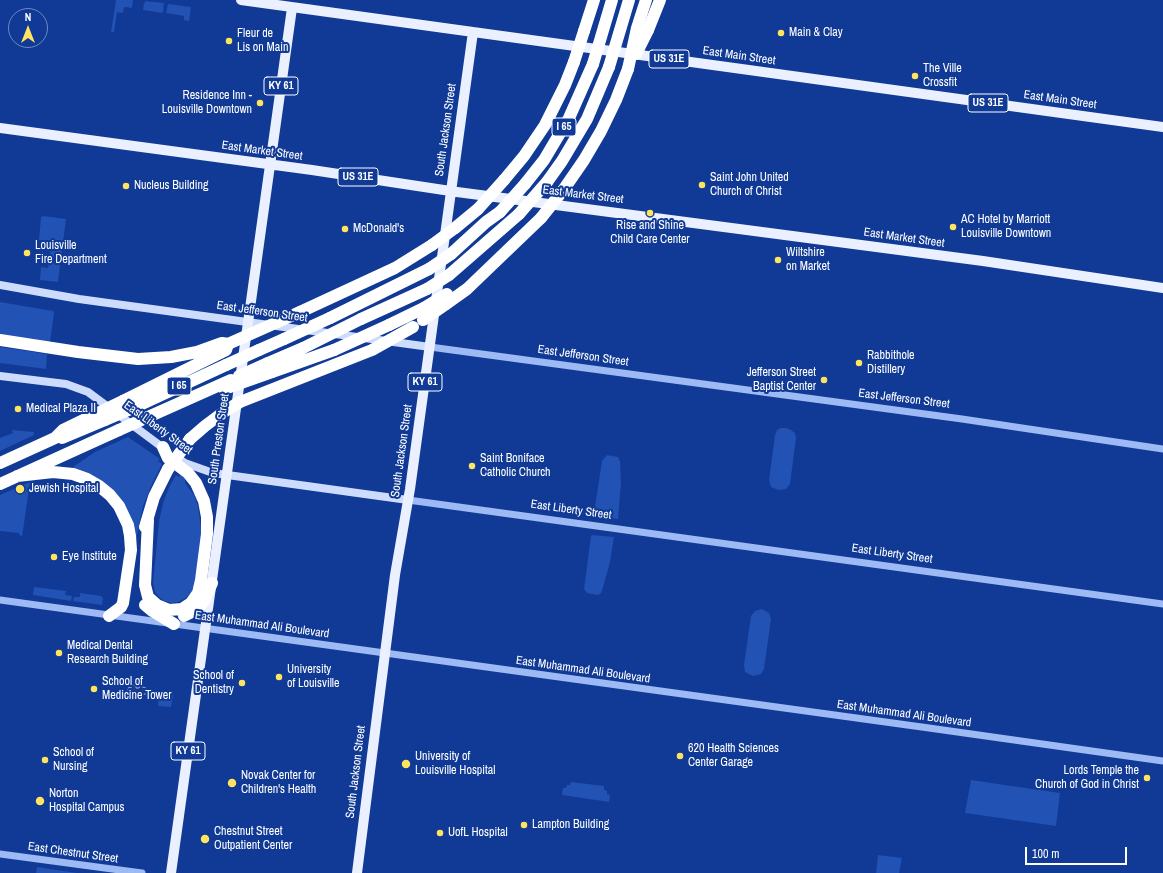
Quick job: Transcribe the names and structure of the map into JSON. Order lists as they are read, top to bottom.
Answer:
{
  "streets": {
    "highway": ["I 65"],
    "main road": [
      "East Main Street",
      "US 31E",
      "KY 61",
      "South Jackson Street",
      "East Market Street",
      "East Jefferson Street",
      "East Liberty Street",
      "South Preston Street"
    ],
    "street": ["East Muhammad Ali Boulevard", "East Chestnut Street"]
  },
  "crossings": [
    ["East Main Street", "South Jackson Street"],
    ["East Main Street", "South Preston Street"],
    ["South Jackson Street", "East Market Street"],
    ["South Jackson Street", "East Jefferson Street"],
    ["South Jackson Street", "East Liberty Street"],
    ["South Jackson Street", "East Muhammad Ali Boulevard"],
    ["East Market Street", "South Preston Street"],
    ["East Jefferson Street", "South Preston Street"],
    ["East Liberty Street", "South Preston Street"],
    ["South Preston Street", "East Muhammad Ali Boulevard"]
  ],
  "places": [
    "Main & Clay",
    "Fleur de Lis on Main",
    "The Ville Crossfit",
    "Residence Inn - Louisville Downtown",
    "Saint John United Church of Christ",
    "Nucleus Building",
    "Rise and Shine Child Care Center",
    "AC Hotel by Marriott Louisville Downtown",
    "McDonald's",
    "Louisville Fire Department",
    "Wiltshire on Market",
    "Rabbithole Distillery",
    "Jefferson Street Baptist Center",
    "Medical Plaza II",
    "Saint Boniface Catholic Church",
    "Jewish Hospital",
    "Eye Institute",
    "Medical Dental Research Building",
    "University of Louisville",
    "School of Dentistry",
    "School of Medicine Tower",
    "620 Health Sciences Center Garage",
    "School of Nursing",
    "University of Louisville Hospital",
    "Lords Temple the Church of God in Christ",
    "Novak Center for Children's Health",
    "Norton Hospital Campus",
    "Lampton Building",
    "UofL Hospital",
    "Chestnut Street Outpatient Center"
  ],
  "scale_bar": "100 m",
  "north": "top"
}
